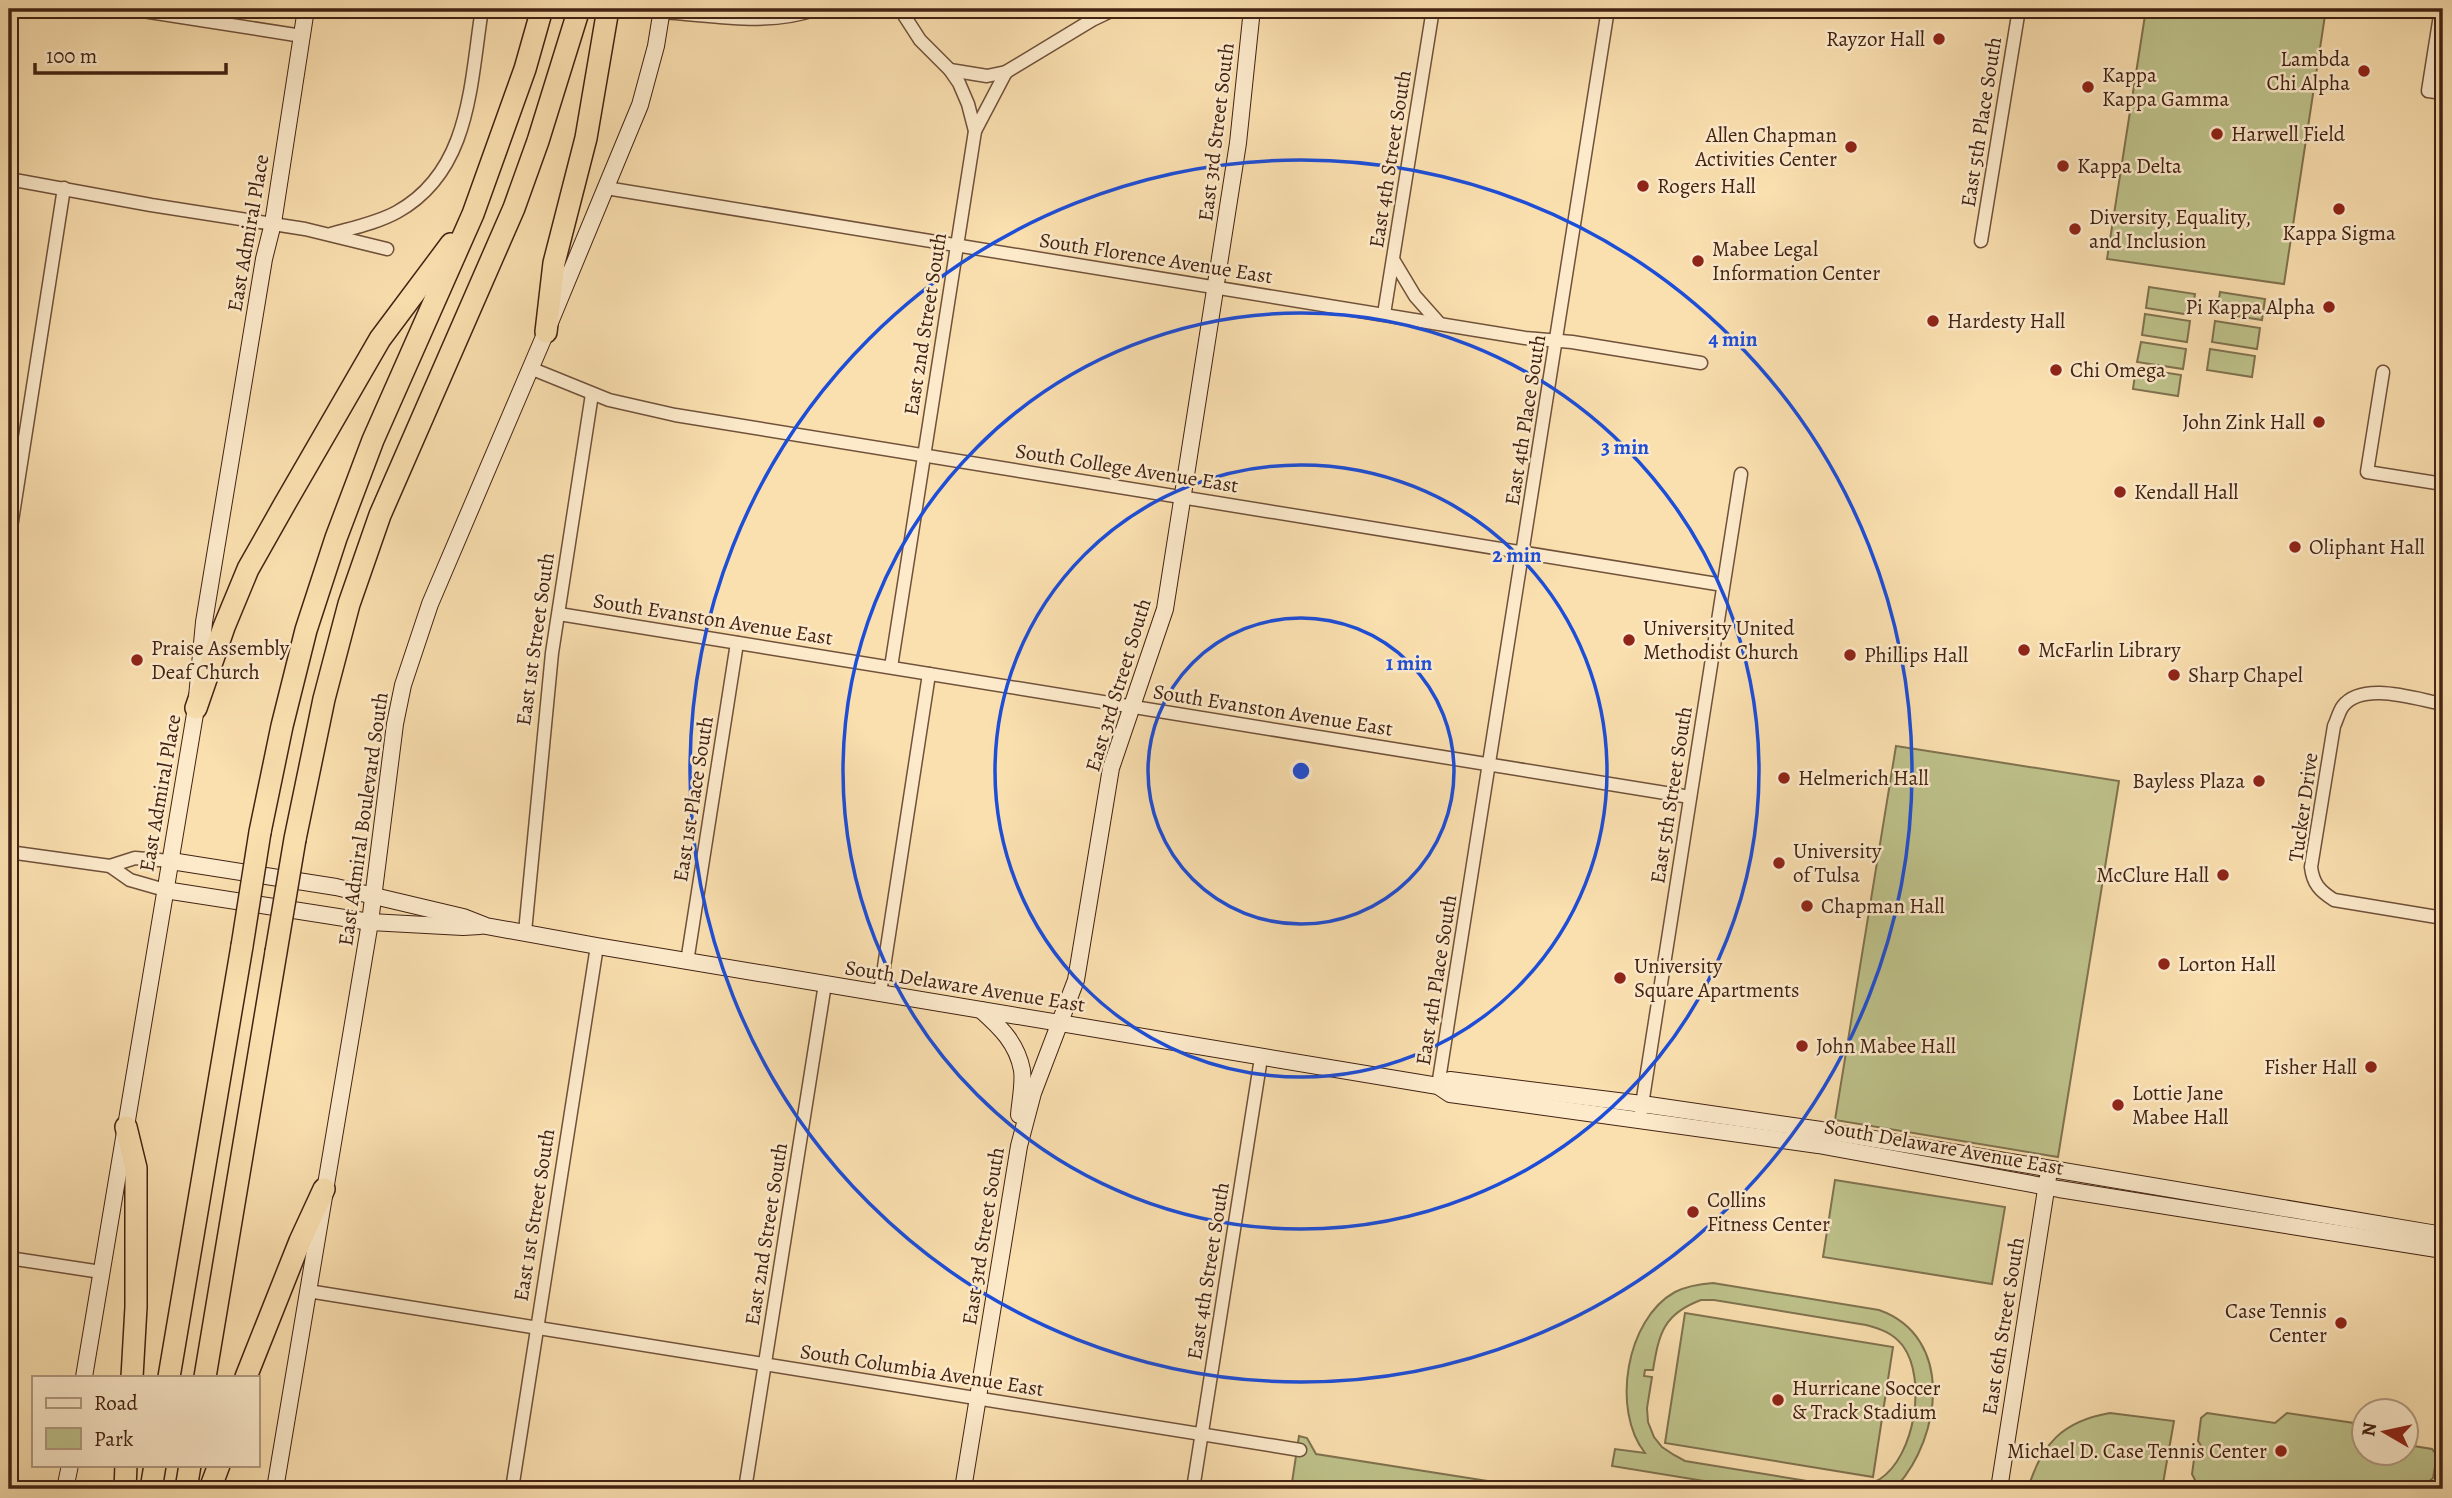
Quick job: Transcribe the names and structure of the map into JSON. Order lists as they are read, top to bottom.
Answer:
{
  "streets": {
    "street": [
      "East 5th Place South",
      "East 3rd Street South",
      "East 4th Street South",
      "East Admiral Place",
      "South Florence Avenue East",
      "East 2nd Street South",
      "East 4th Place South",
      "South College Avenue East",
      "South Evanston Avenue East",
      "East 1st Street South",
      "East 5th Street South",
      "East 1st Place South",
      "Tucker Drive",
      "East Admiral Boulevard South",
      "South Delaware Avenue East",
      "East 6th Street South",
      "South Columbia Avenue East"
    ]
  },
  "crossings": [
    ["East 3rd Street South", "South Florence Avenue East"],
    ["East 3rd Street South", "South College Avenue East"],
    ["East 3rd Street South", "South Evanston Avenue East"],
    ["East 3rd Street South", "South Delaware Avenue East"],
    ["East 3rd Street South", "South Columbia Avenue East"],
    ["East 4th Street South", "South Florence Avenue East"],
    ["East 4th Street South", "South Delaware Avenue East"],
    ["East 4th Street South", "South Columbia Avenue East"],
    ["East Admiral Place", "South Delaware Avenue East"],
    ["South Florence Avenue East", "East 2nd Street South"],
    ["South Florence Avenue East", "East 4th Place South"],
    ["South Florence Avenue East", "East Admiral Boulevard South"],
    ["East 2nd Street South", "South College Avenue East"],
    ["East 2nd Street South", "South Evanston Avenue East"],
    ["East 2nd Street South", "South Delaware Avenue East"],
    ["East 2nd Street South", "South Columbia Avenue East"],
    ["East 4th Place South", "South College Avenue East"],
    ["East 4th Place South", "South Evanston Avenue East"],
    ["East 4th Place South", "South Delaware Avenue East"],
    ["South College Avenue East", "East 1st Street South"],
    ["South College Avenue East", "East 5th Street South"],
    ["South College Avenue East", "East Admiral Boulevard South"],
    ["South Evanston Avenue East", "East 1st Street South"],
    ["South Evanston Avenue East", "East 5th Street South"],
    ["South Evanston Avenue East", "East 1st Place South"],
    ["East 1st Street South", "South Delaware Avenue East"],
    ["East 1st Street South", "South Columbia Avenue East"],
    ["East 5th Street South", "South Delaware Avenue East"],
    ["East 1st Place South", "South Delaware Avenue East"],
    ["East Admiral Boulevard South", "South Delaware Avenue East"],
    ["East Admiral Boulevard South", "South Columbia Avenue East"],
    ["South Delaware Avenue East", "East 6th Street South"]
  ],
  "places": [
    "Rayzor Hall",
    "Lambda Chi Alpha",
    "Kappa Kappa Gamma",
    "Harwell Field",
    "Allen Chapman Activities Center",
    "Kappa Delta",
    "Rogers Hall",
    "Kappa Sigma",
    "Diversity, Equality, and Inclusion",
    "Mabee Legal Information Center",
    "Pi Kappa Alpha",
    "Hardesty Hall",
    "Chi Omega",
    "John Zink Hall",
    "Kendall Hall",
    "Oliphant Hall",
    "University United Methodist Church",
    "McFarlin Library",
    "Phillips Hall",
    "Praise Assembly Deaf Church",
    "Sharp Chapel",
    "Helmerich Hall",
    "Bayless Plaza",
    "University of Tulsa",
    "McClure Hall",
    "Chapman Hall",
    "Lorton Hall",
    "University Square Apartments",
    "John Mabee Hall",
    "Fisher Hall",
    "Lottie Jane Mabee Hall",
    "Collins Fitness Center",
    "Case Tennis Center",
    "Hurricane Soccer & Track Stadium",
    "Michael D. Case Tennis Center"
  ],
  "legend": ["Road", "Park"],
  "scale_bar": "100 m",
  "north": "left",
  "rings": [
    "4 min",
    "3 min",
    "2 min",
    "1 min"
  ]
}
